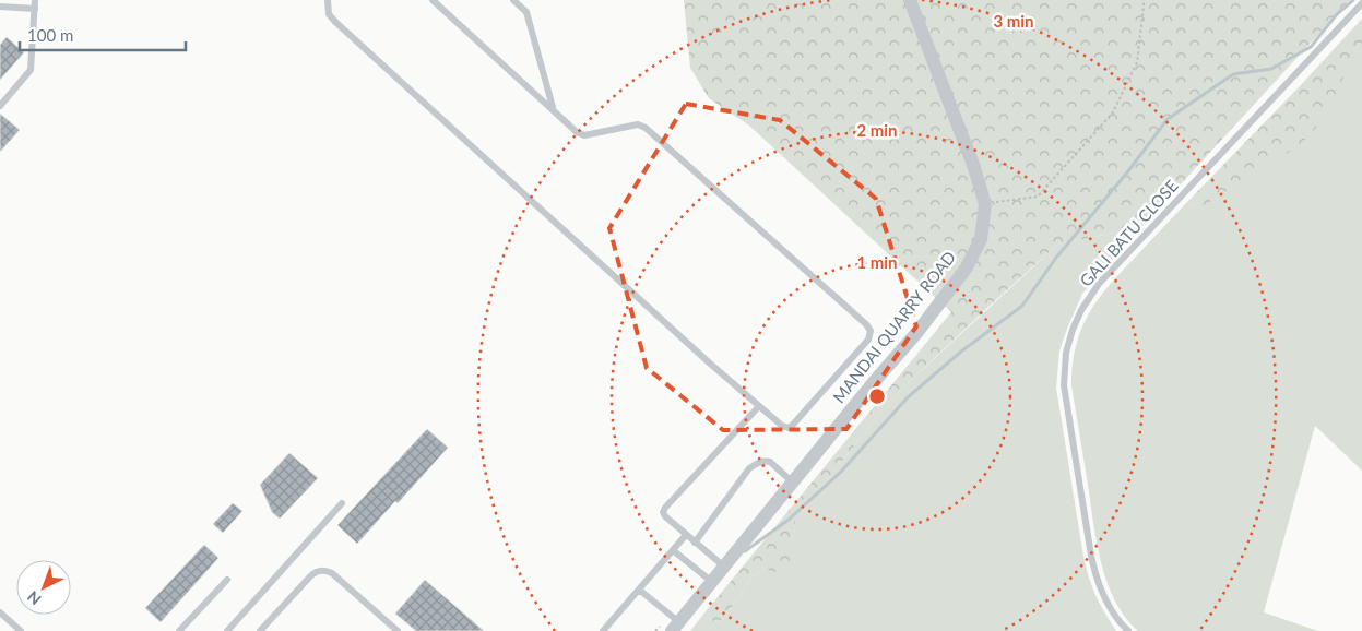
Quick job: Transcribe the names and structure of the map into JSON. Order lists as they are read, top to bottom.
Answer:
{
  "streets": {
    "street": ["MANDAI QUARRY ROAD"],
    "lane": ["GALI BATU CLOSE"]
  },
  "scale_bar": "100 m",
  "north": "bottom left",
  "rings": ["3 min", "2 min", "1 min"]
}
